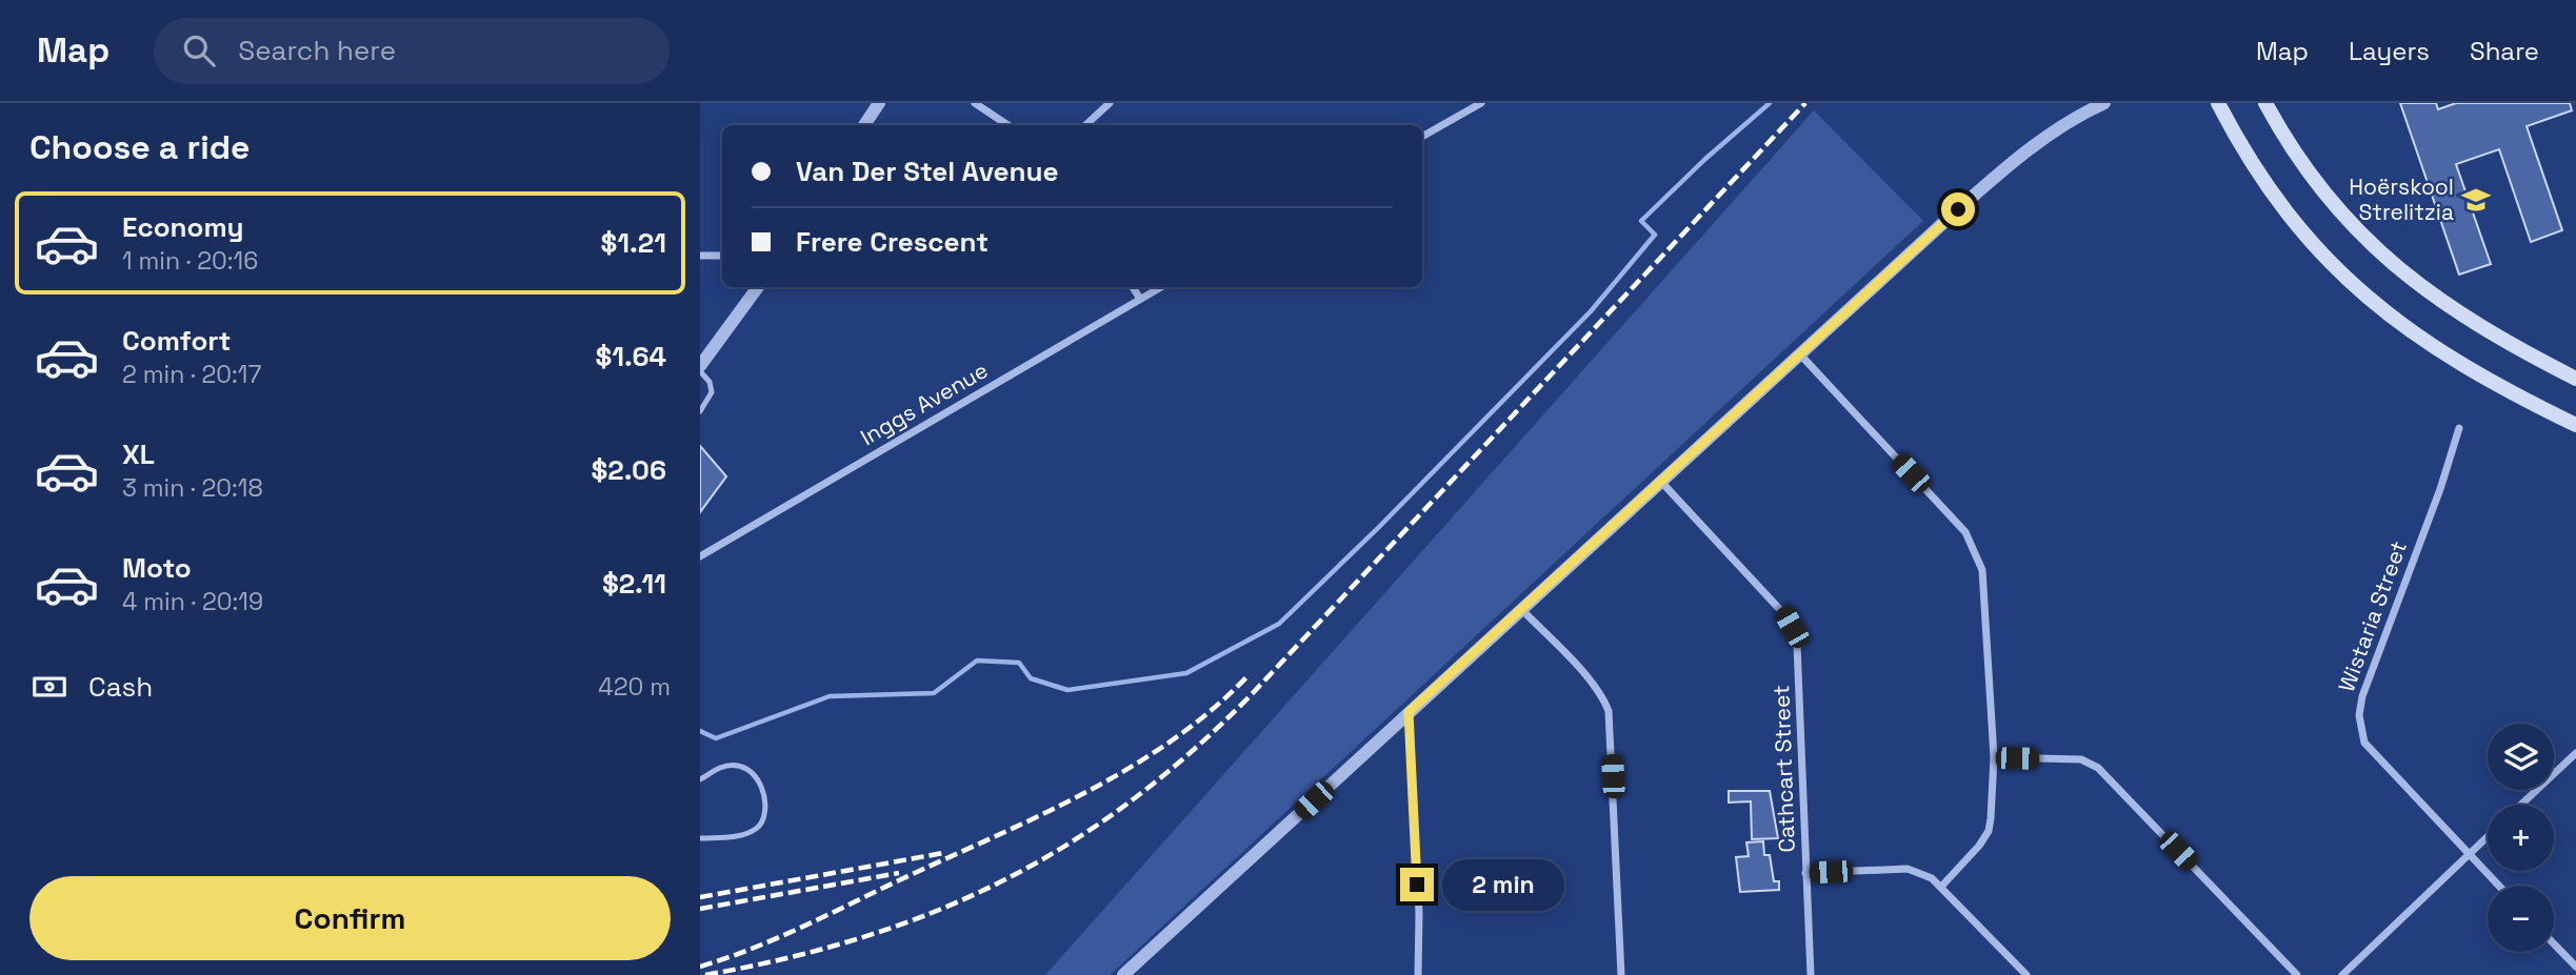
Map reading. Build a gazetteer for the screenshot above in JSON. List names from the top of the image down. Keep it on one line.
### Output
{"streets":{"street":["Inggs Avenue","Wistaria Street","Cathcart Street"]},"places":{"school or university":["Hoërskool Strelitzia"]},"page":{"header":"Map","search":"Search here","nav":["Map","Layers","Share"],"heading":"Choose a ride","banner":["Van Der Stel Avenue","Frere Crescent"],"list":[{"name":"Economy","note":"1 min · 20:16","value":"$1.21"},{"name":"Comfort","note":"2 min · 20:17","value":"$1.64"},{"name":"XL","note":"3 min · 20:18","value":"$2.06"},{"name":"Moto","note":"4 min · 20:19","value":"$2.11"}],"pay":["Cash","420 m"],"map_buttons":["+","−"],"bubble":"2 min","buttons":"Confirm"}}
